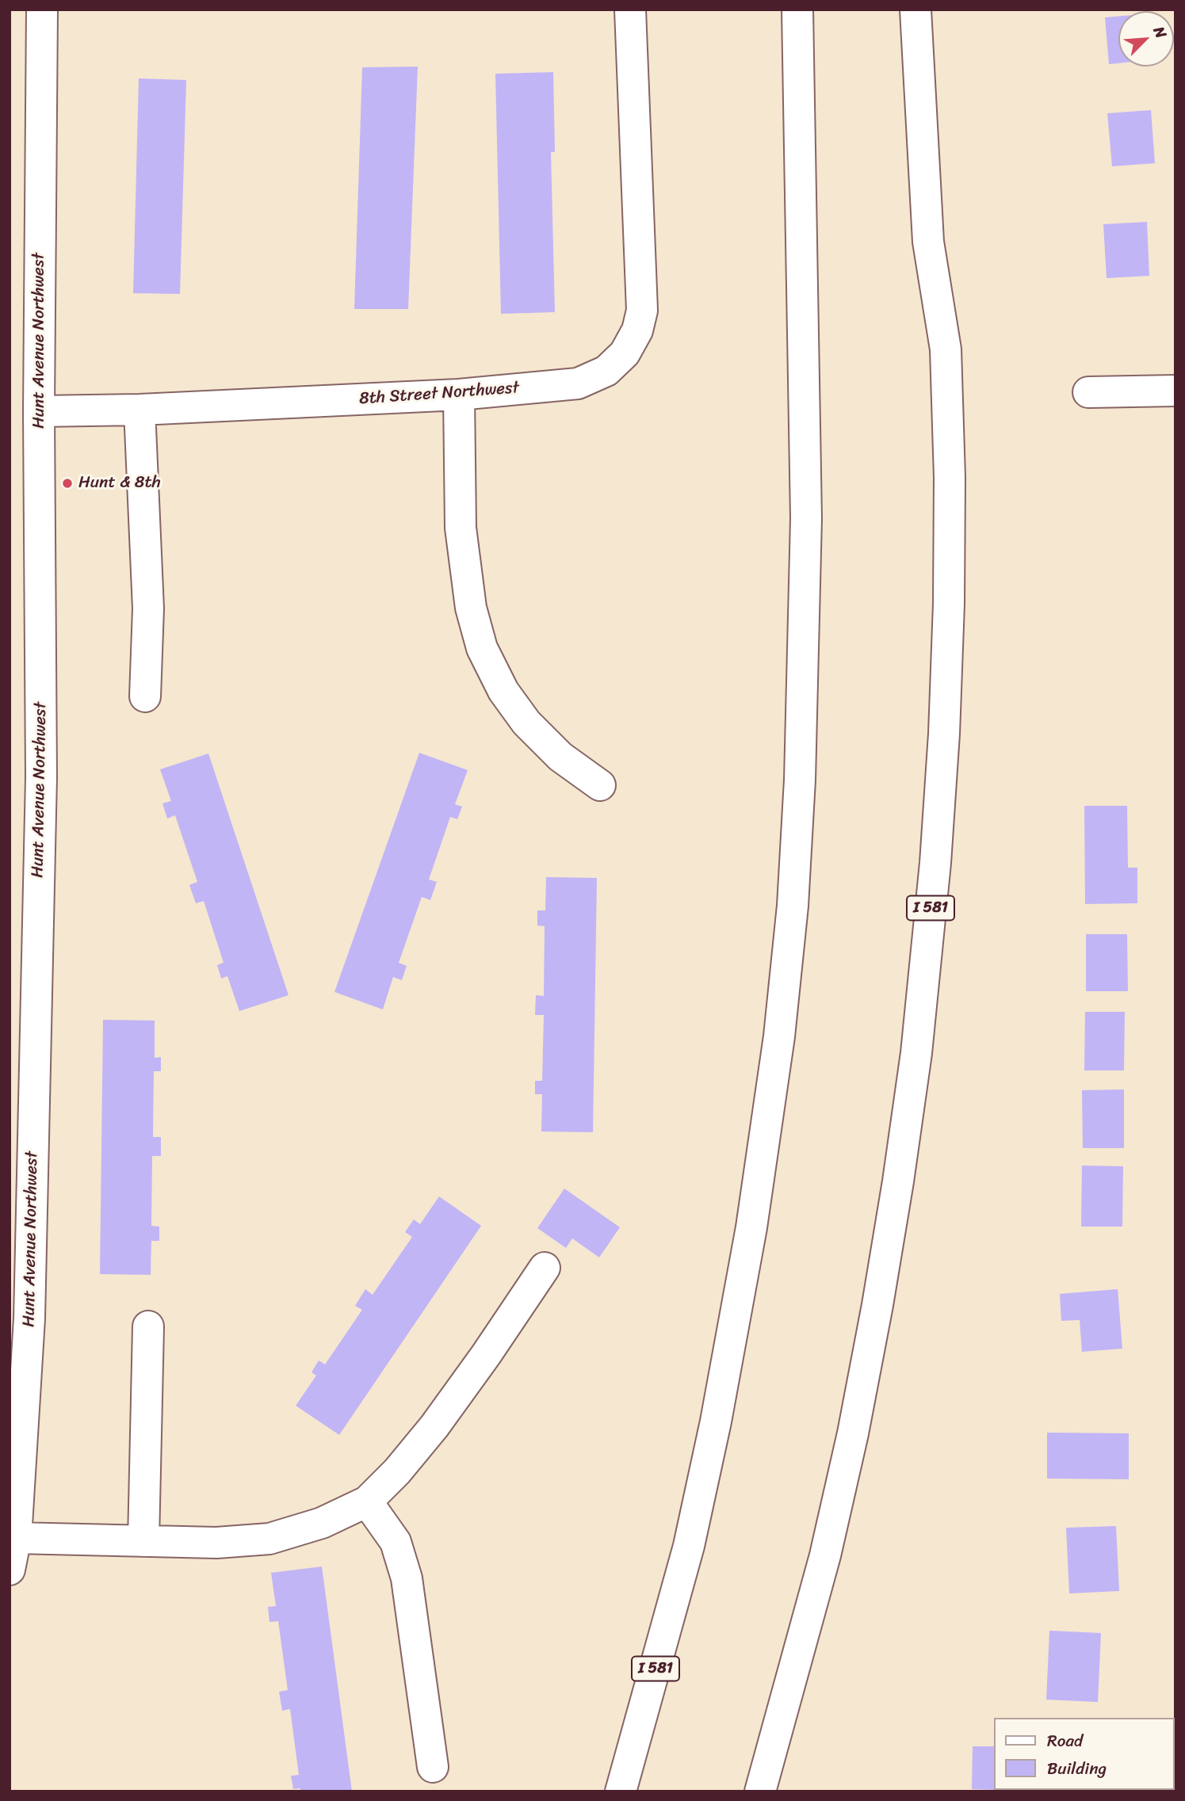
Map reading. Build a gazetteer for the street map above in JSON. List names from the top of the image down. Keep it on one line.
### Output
{"streets":{"main road":["Hunt Avenue Northwest","8th Street Northwest","I 581"]},"crossings":[["Hunt Avenue Northwest","8th Street Northwest"]],"places":["Hunt & 8th"],"legend":["Road","Building"],"north":"top right"}
